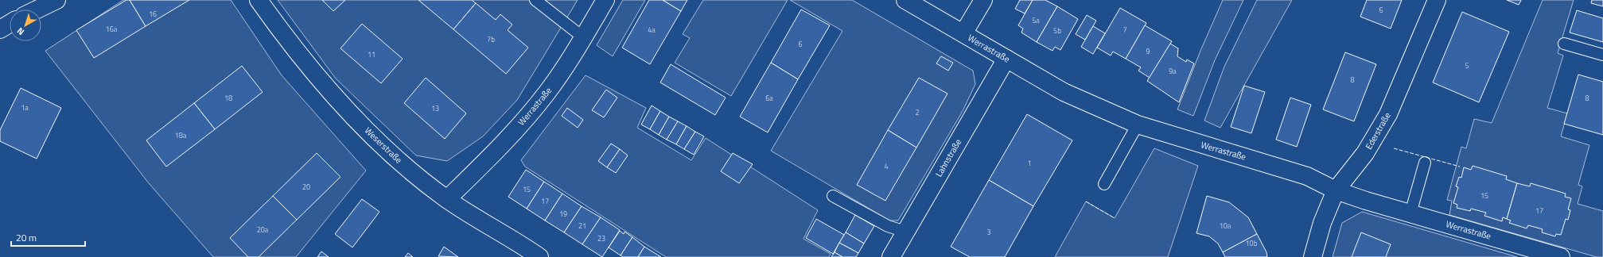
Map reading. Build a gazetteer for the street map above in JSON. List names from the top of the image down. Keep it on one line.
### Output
{"streets":{"street":["Werrastraße","Ederstraße","Weserstraße","Lahnstraße"]},"crossings":[["Werrastraße","Ederstraße"],["Werrastraße","Weserstraße"],["Werrastraße","Lahnstraße"]],"house_numbers":["6","16","5a","16a","4a","7","5b","7b","6","9","11","5","9a","8","18","6a","8","1a","13","2","18a","1","4","20","15","15","17","17","19","21","10a","20a","3","23","10b"],"scale_bar":"20 m","north":"bottom left"}
